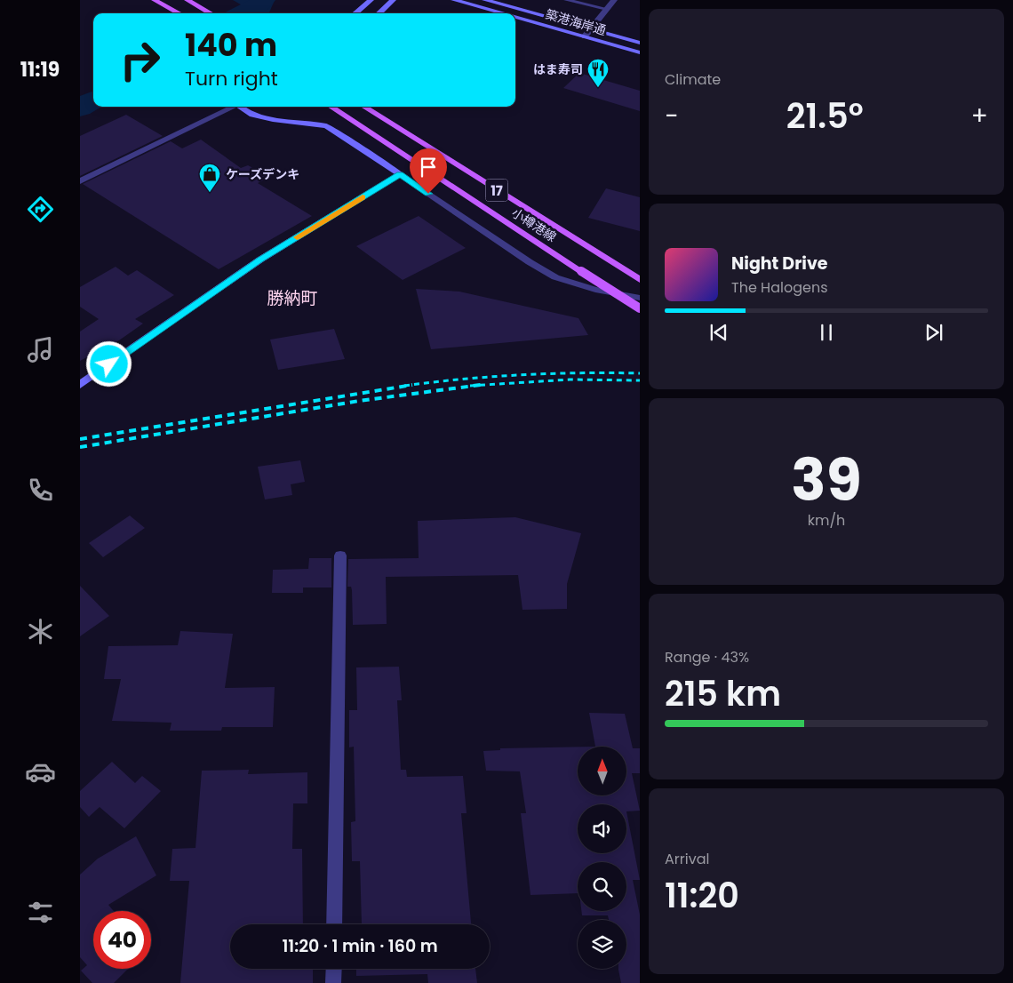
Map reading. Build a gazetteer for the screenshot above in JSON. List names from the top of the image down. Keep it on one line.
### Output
{"streets":{"main road":["17","小樽港線"],"street":["築港海岸通"]},"districts":["勝納町"],"places":{"restaurant":["はま寿司"],"shop":["ケーズデンキ"]},"north":"top","page":{"tabs":"11:19","tile":["Climate",["39","km/h"],["Range · 43%","215 km"],["Arrival","11:20"]],"turn":["140 m","Turn right"],"heat":["−","21.5°","+"],"song":["Night Drive","The Halogens"],"limit":"40","trip":"11:20 · 1 min · 160 m"}}
